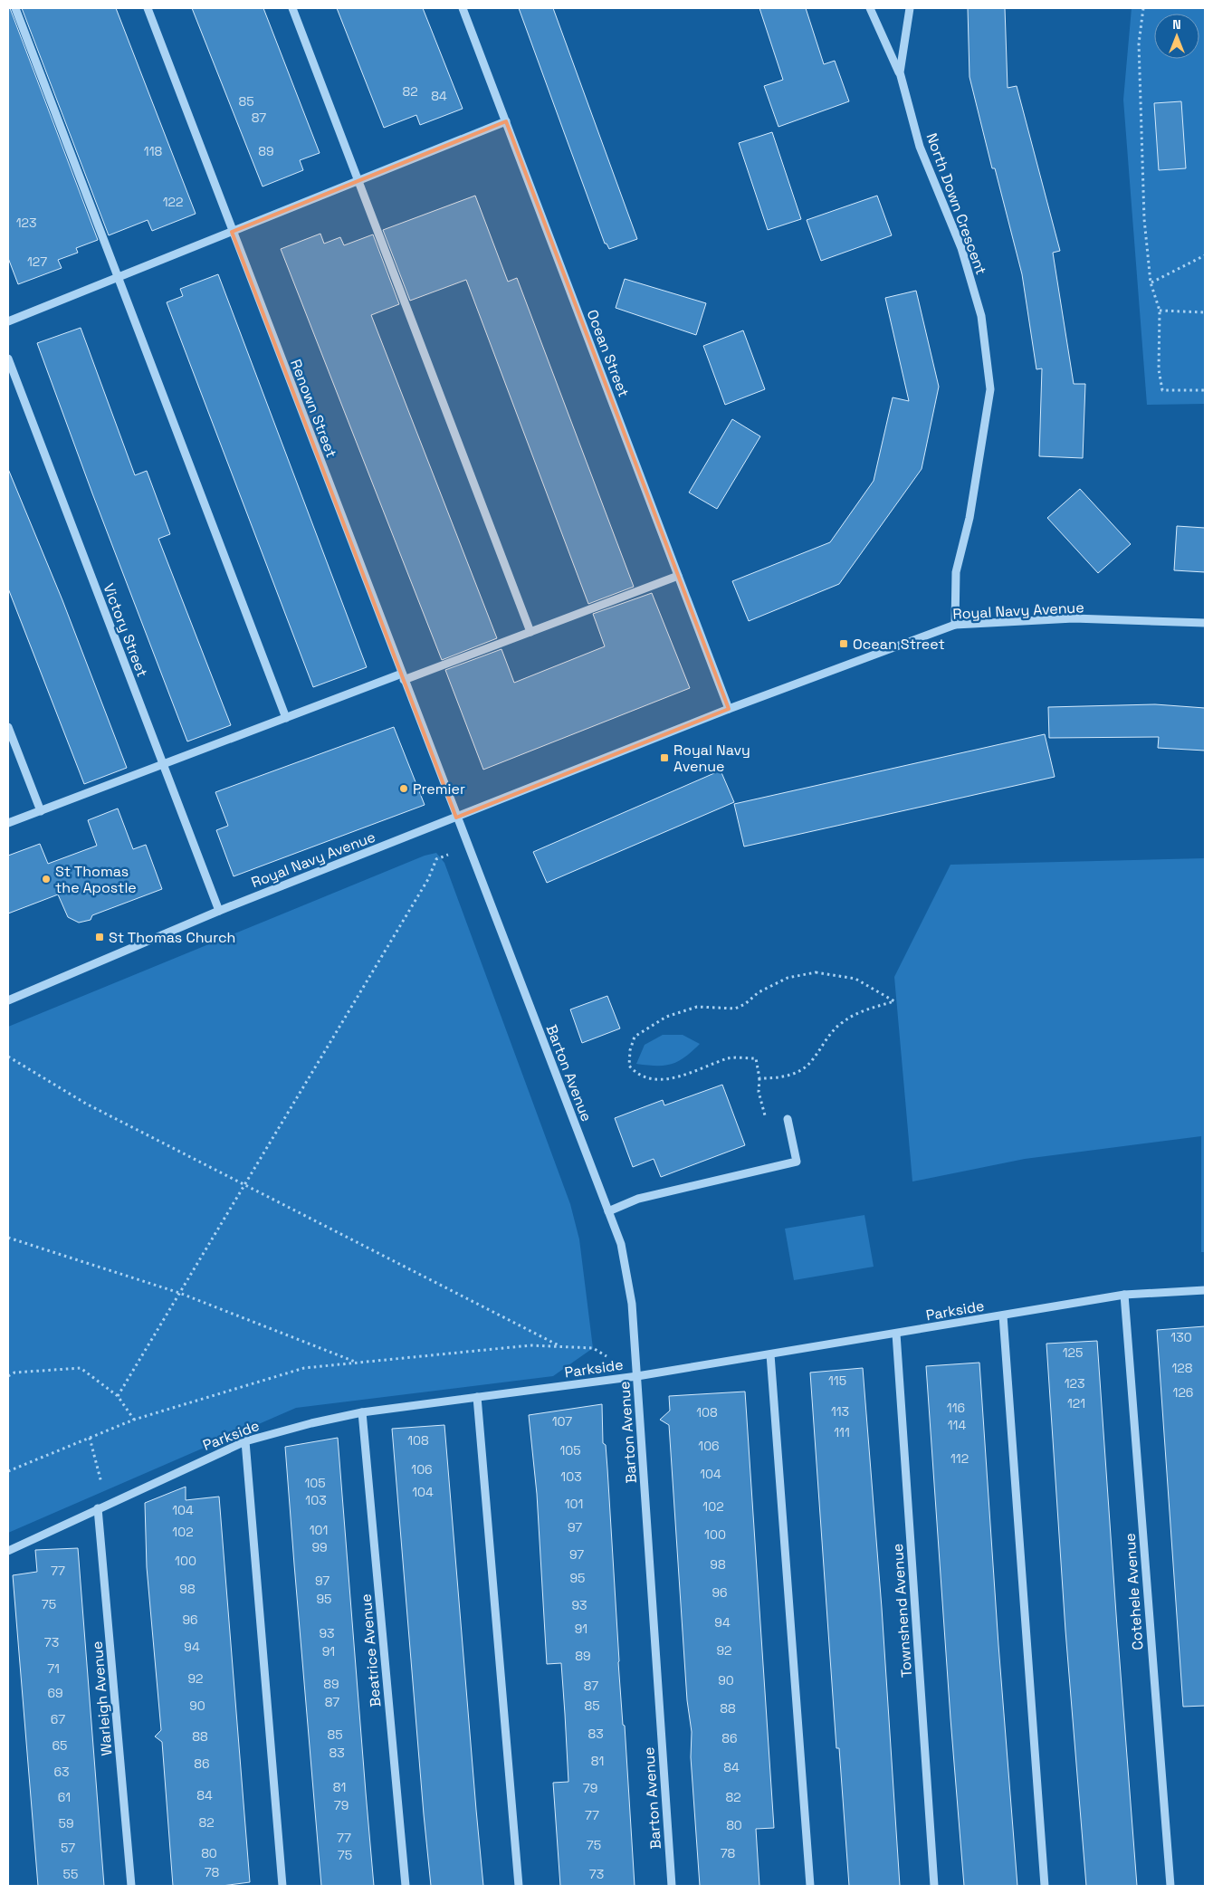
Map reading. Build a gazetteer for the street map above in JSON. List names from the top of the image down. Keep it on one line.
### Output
{"streets":{"street":["North Down Crescent","Ocean Street","Renown Street","Royal Navy Avenue","Victory Street","Barton Avenue","Parkside","Cotehele Avenue","Townshend Avenue","Beatrice Avenue","Warleigh Avenue"]},"crossings":[["North Down Crescent","Royal Navy Avenue"],["Ocean Street","Royal Navy Avenue"],["Renown Street","Royal Navy Avenue"],["Renown Street","Barton Avenue"],["Royal Navy Avenue","Victory Street"],["Royal Navy Avenue","Barton Avenue"],["Barton Avenue","Parkside"],["Parkside","Cotehele Avenue"],["Parkside","Townshend Avenue"],["Parkside","Beatrice Avenue"],["Parkside","Warleigh Avenue"]],"places":{"transit":["Ocean Street","Royal Navy Avenue","St Thomas Church"],"other":["Premier","St Thomas the Apostle"]},"house_numbers":["82","84","85","87","118","89","122","123","127","130","125","128","115","123","126","121","116","113","108","107","114","111","108","106","105","112","106","104","103","105","104","103","101","102","104","97","101","102","100","99","97","100","98","77","95","97","98","96","95","75","93","96","94","91","93","73","94","92","91","89","71","92","90","89","87","69","87","90","85","88","67","83","85","88","86","65","83","81","86","84","63","81","79","84","61","82","79","77","82","59","80","77","75","57","80","78","75","78","55","73"],"north":"top"}
